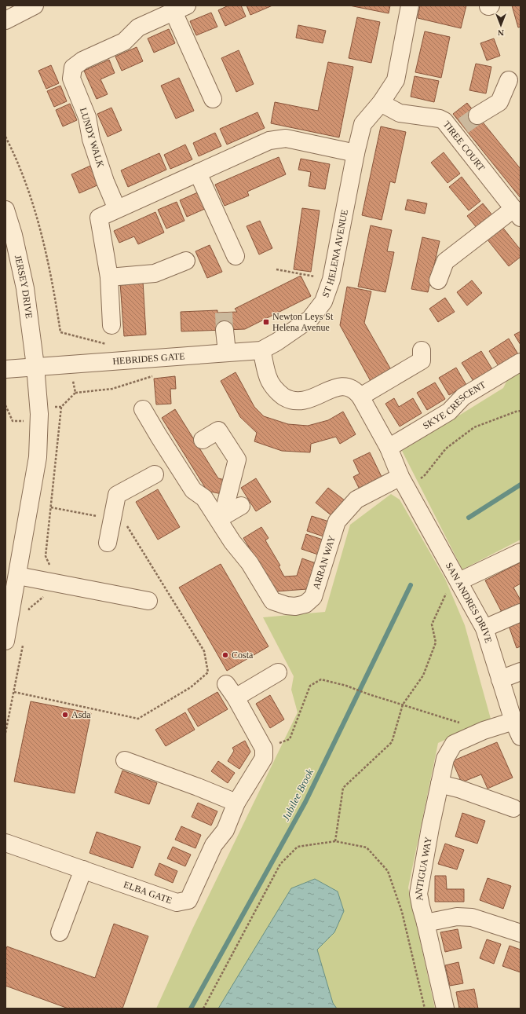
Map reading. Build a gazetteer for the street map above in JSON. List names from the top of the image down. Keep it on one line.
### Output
{"streets":{"street":["LUNDY WALK","TIREE COURT","ST HELENA AVENUE","JERSEY DRIVE","HEBRIDES GATE","SKYE CRESCENT","ARRAN WAY","SAN ANDRES DRIVE","ANTIGUA WAY","ELBA GATE"]},"crossings":[["TIREE COURT","ST HELENA AVENUE"],["ST HELENA AVENUE","HEBRIDES GATE"],["JERSEY DRIVE","HEBRIDES GATE"],["ARRAN WAY","SAN ANDRES DRIVE"],["SAN ANDRES DRIVE","ANTIGUA WAY"]],"water":["Jubilee Brook"],"places":{"transit":["Newton Leys St Helena Avenue"],"other":["Costa","Asda"]},"north":"bottom"}
